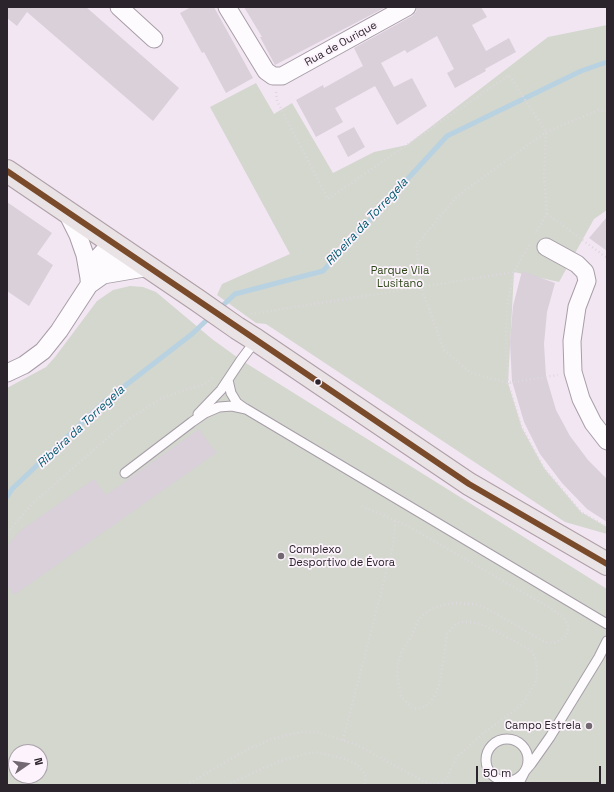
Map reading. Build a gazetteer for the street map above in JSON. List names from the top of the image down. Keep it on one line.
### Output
{"streets":{"street":["Rua de Ourique"]},"water":["Ribeira da Torregela"],"parks":["Parque Vila Lusitano"],"places":["Complexo Desportivo de Évora","Campo Estrela"],"scale_bar":"50 m","north":"right"}
